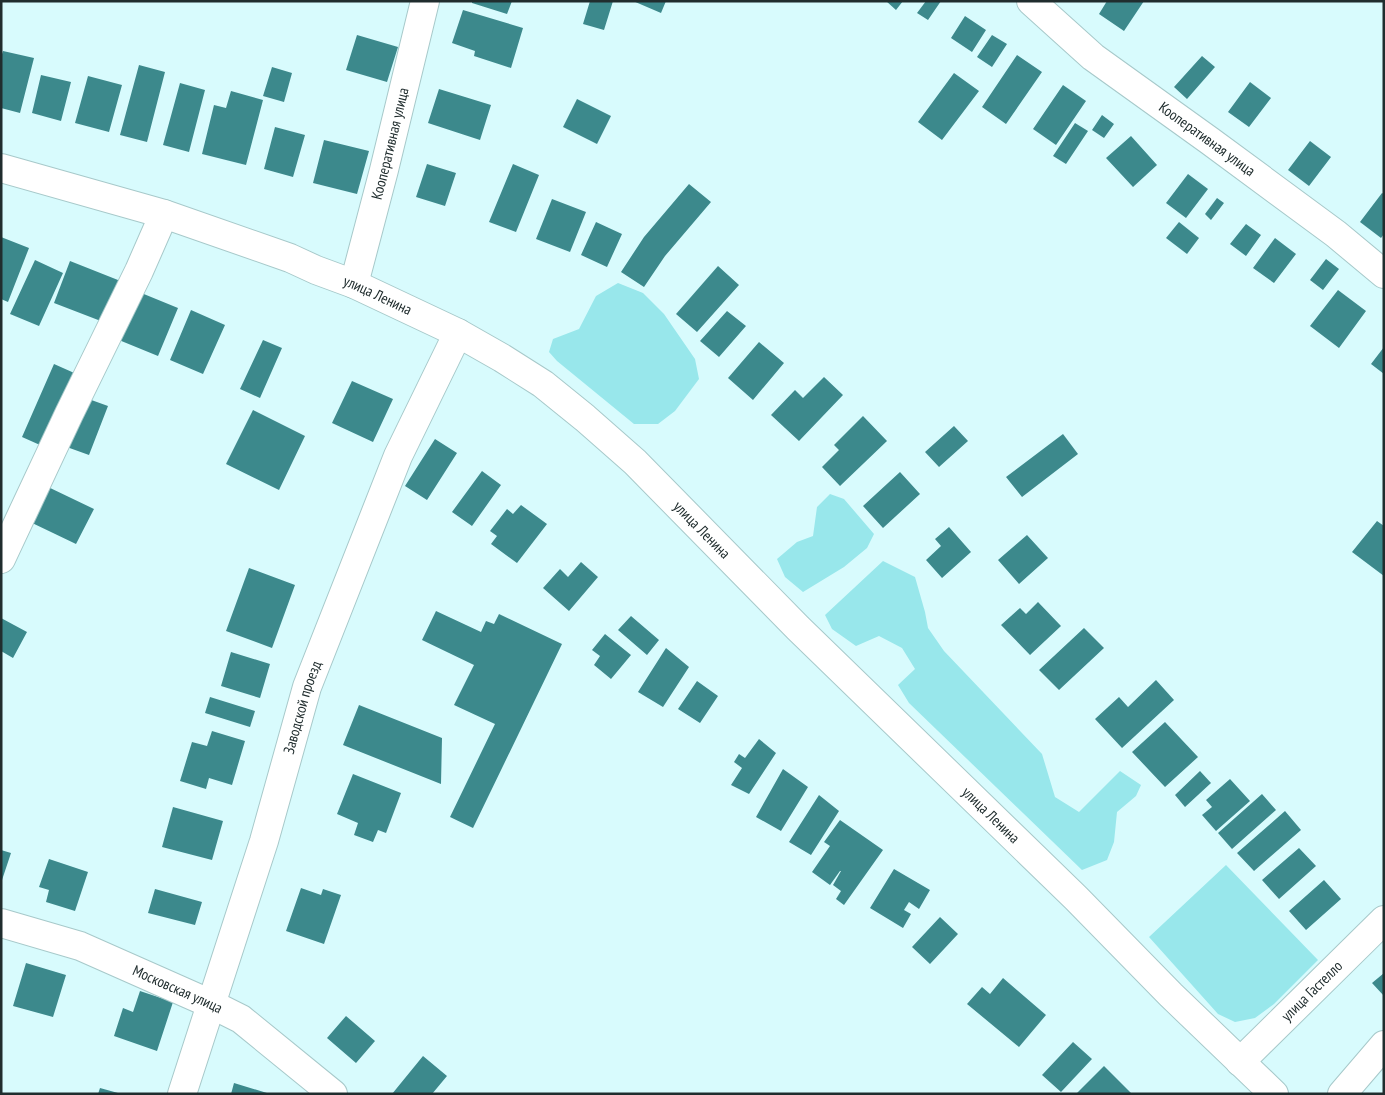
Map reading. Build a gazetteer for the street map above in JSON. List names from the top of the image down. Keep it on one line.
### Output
{"streets":{"street":["Кооперативная улица","улица Ленина","Заводской проезд","Московская улица","улица Гастелло"]},"crossings":[["Кооперативная улица","улица Ленина"],["улица Ленина","Заводской проезд"],["улица Ленина","улица Гастелло"],["Заводской проезд","Московская улица"]]}
